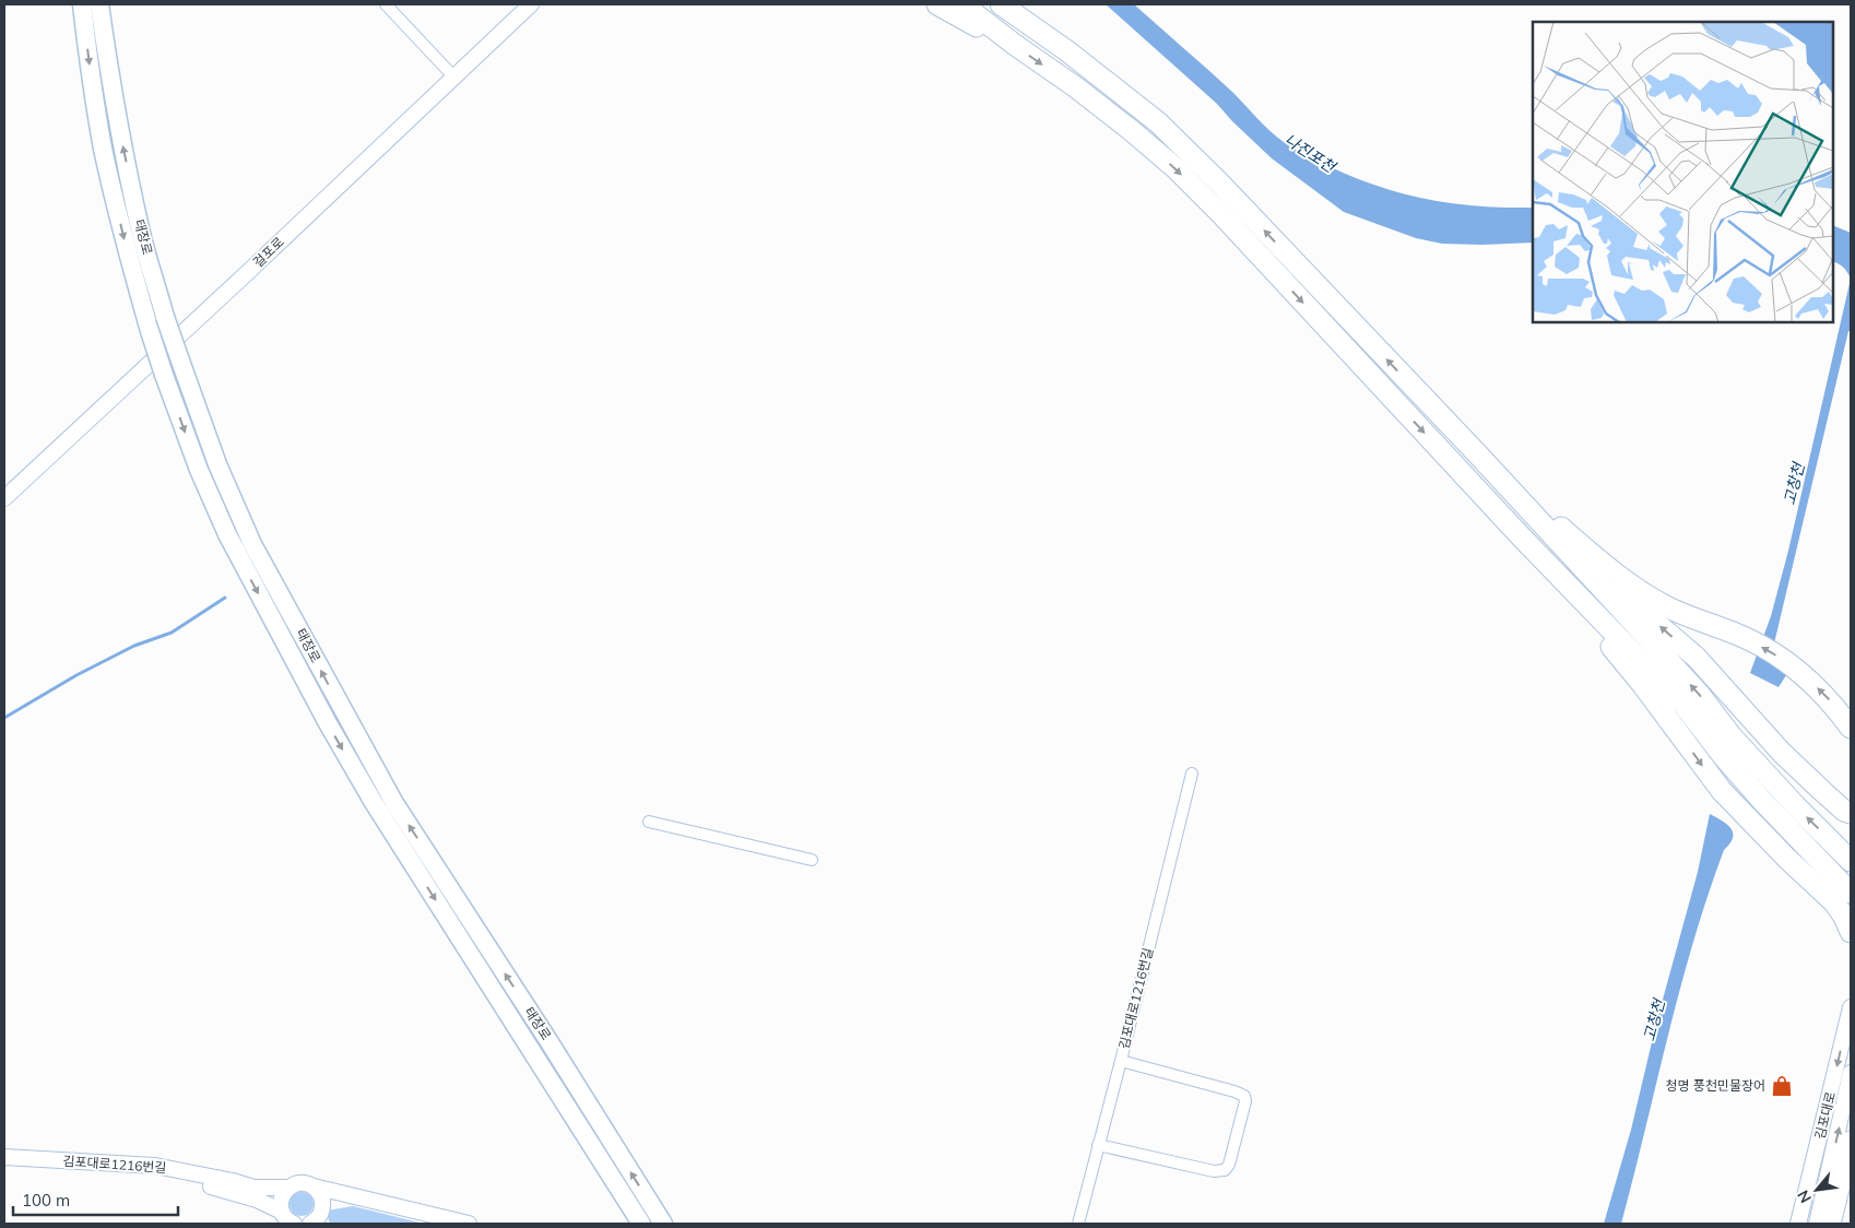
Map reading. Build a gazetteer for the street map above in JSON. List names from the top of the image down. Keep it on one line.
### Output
{"streets":{"main road":["태장로"],"street":["걸포로","김포대로1216번길","김포대로"]},"water":["나진포천","고창천"],"places":{"shop":["청명 풍천민물장어"]},"scale_bar":"100 m","north":"bottom left"}
